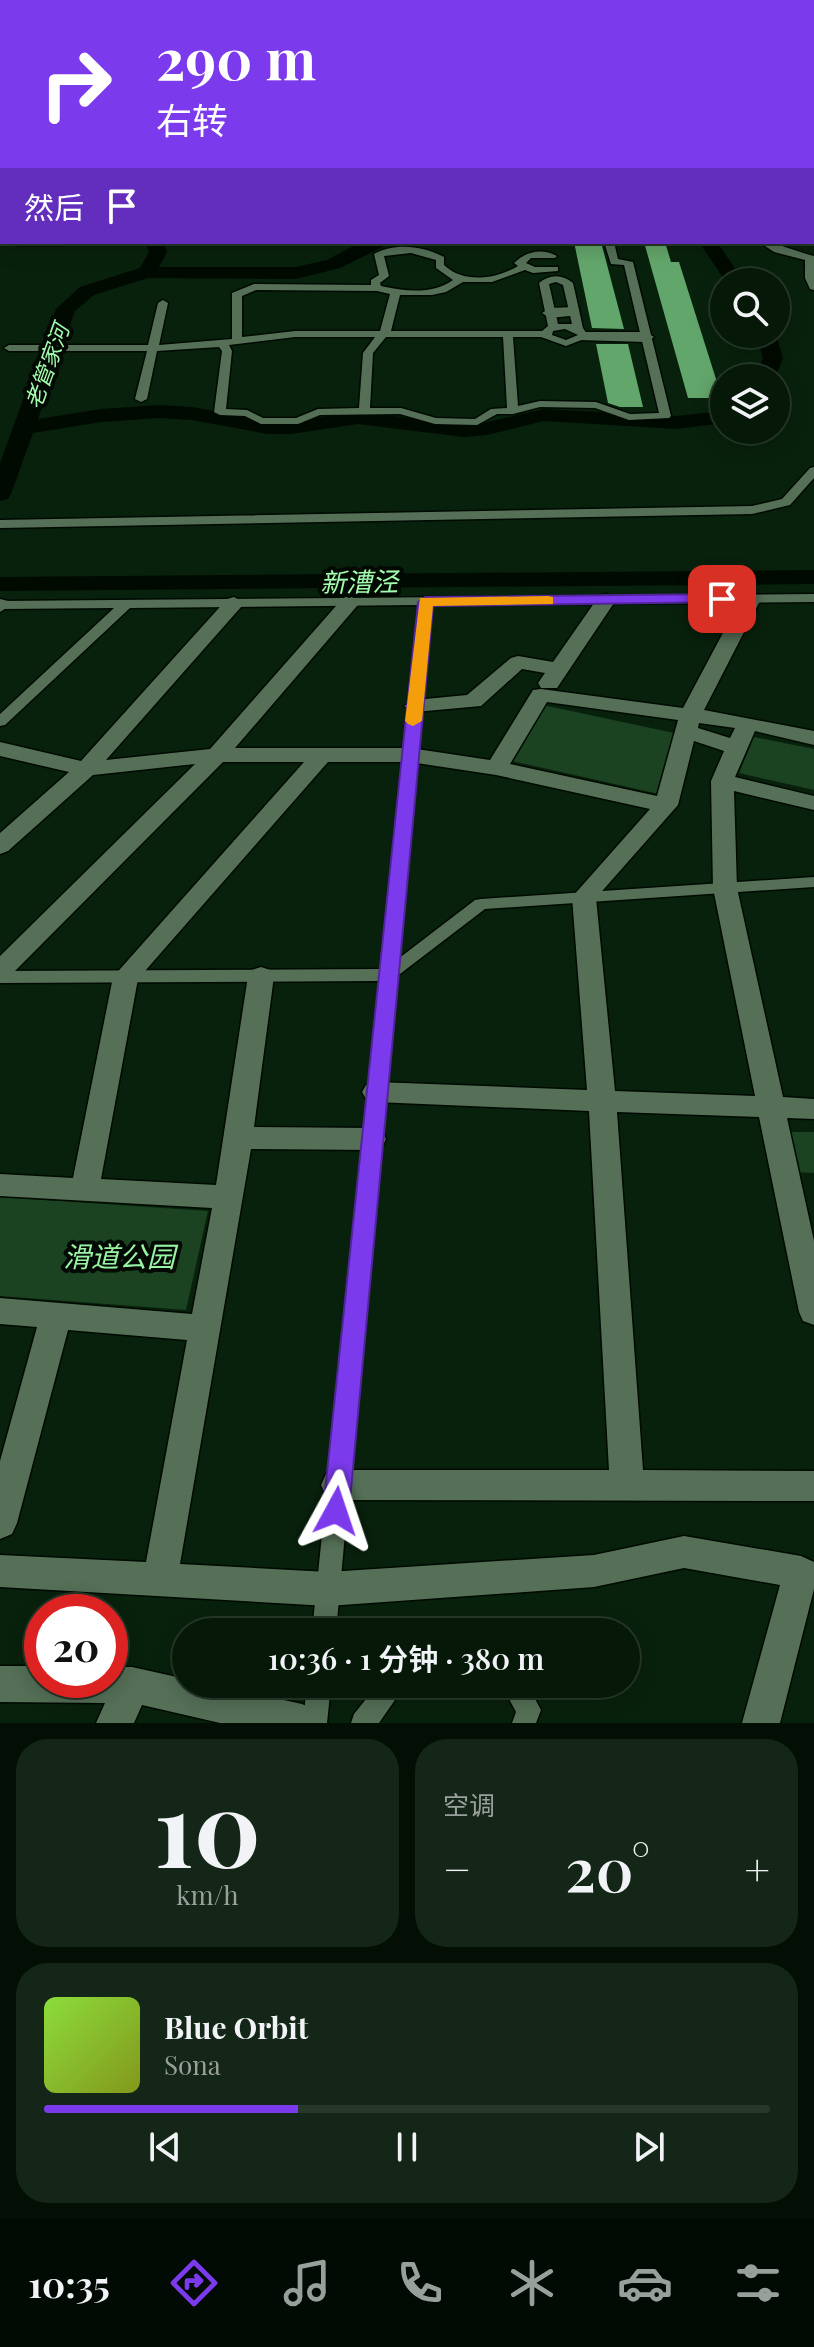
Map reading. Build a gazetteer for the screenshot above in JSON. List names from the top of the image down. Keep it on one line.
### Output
{"water":["老管家河","新漕泾"],"parks":["滑道公园"],"page":{"turn":["290 m","右转"],"then":"然后","limit":"20","trip":"10:36 · 1 分钟 · 380 m","tile":[["10","km/h"],"空调"],"heat":["−","20°","+"],"song":["Blue Orbit","Sona"],"tabs":"10:35"}}
